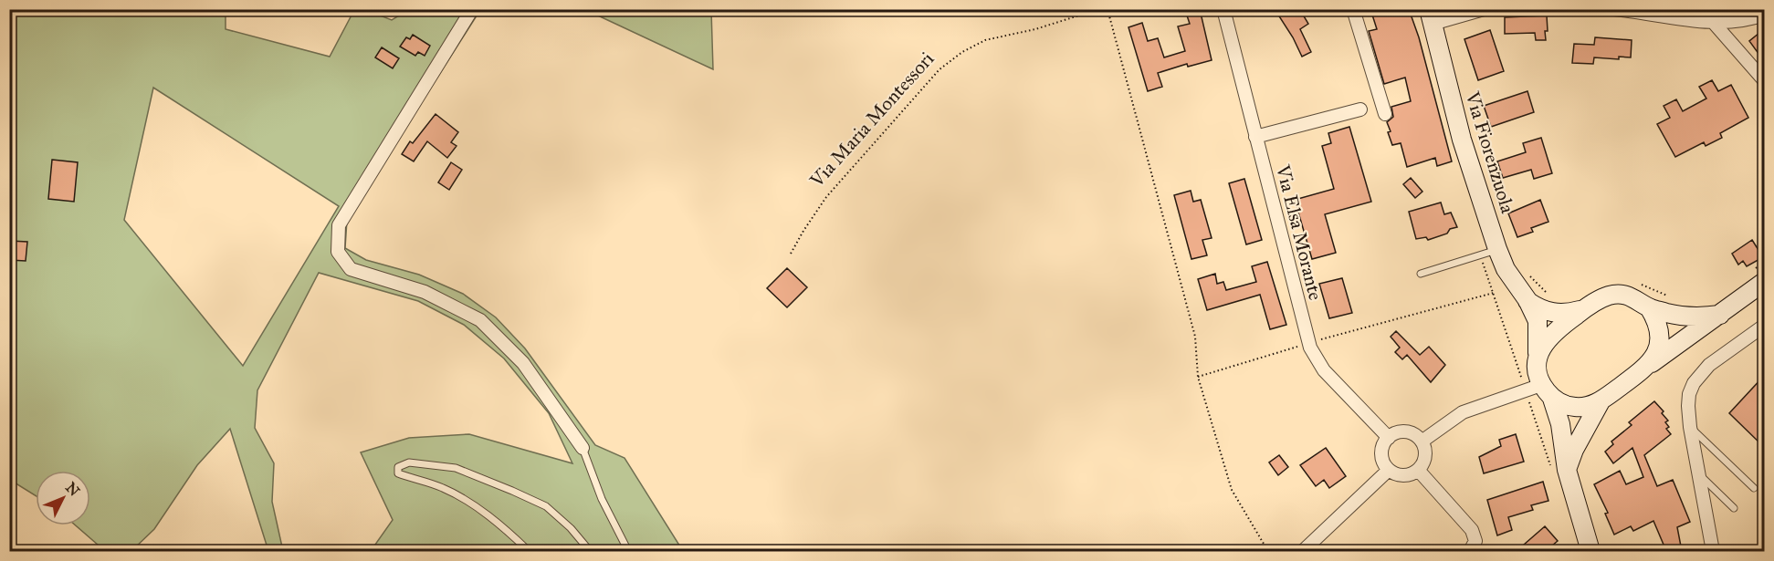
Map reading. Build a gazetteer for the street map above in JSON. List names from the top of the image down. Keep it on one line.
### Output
{"streets":{"main road":["Via Fiorenzuola"],"street":["Via Elsa Morante"],"path":["Via Maria Montessori"]},"north":"top right"}
